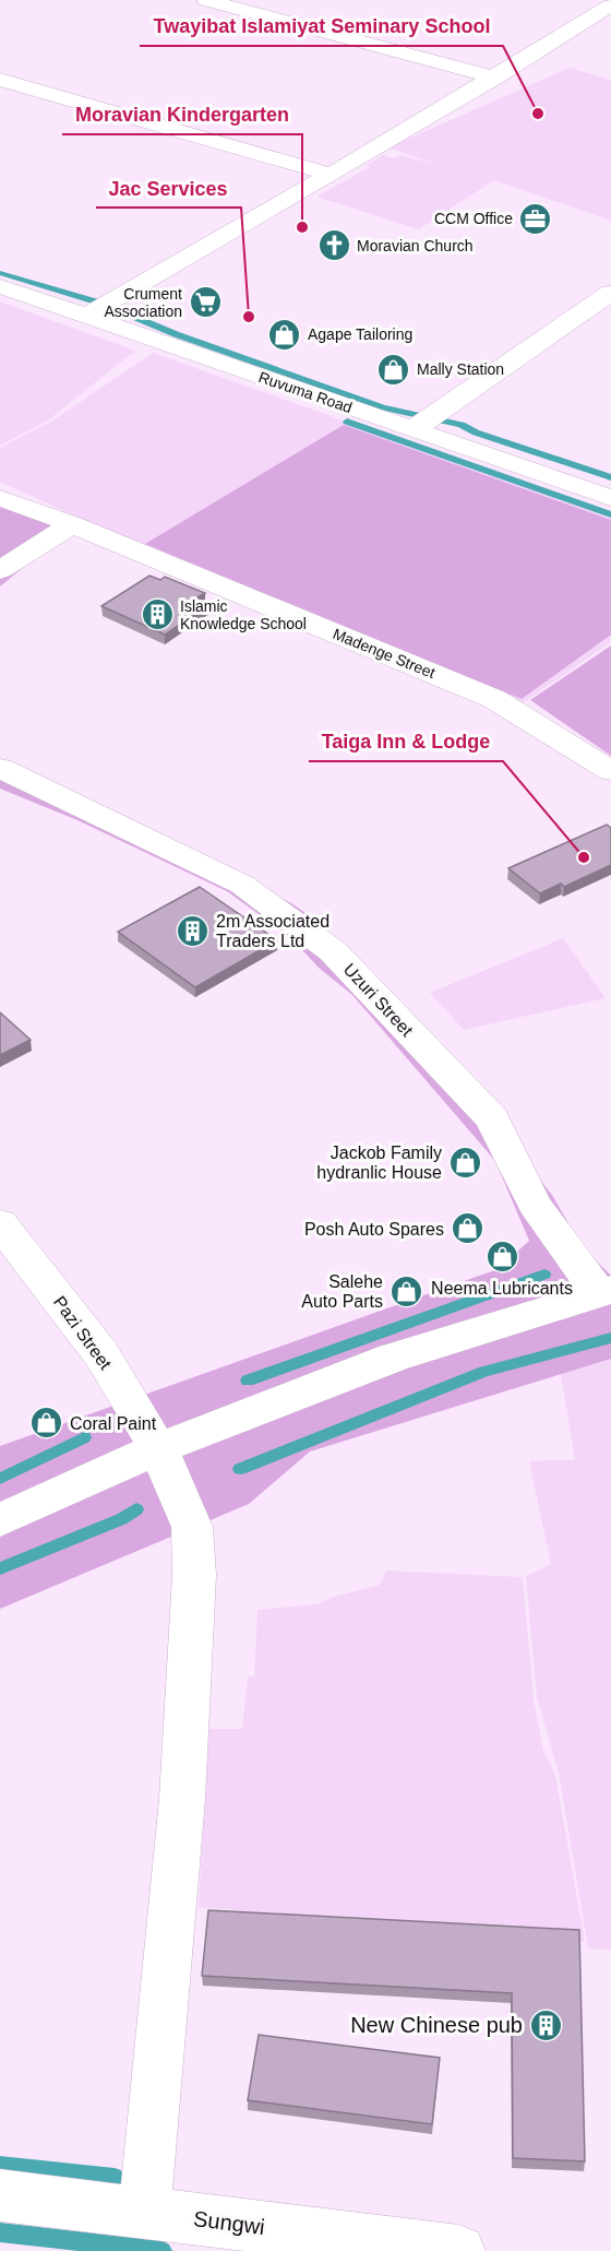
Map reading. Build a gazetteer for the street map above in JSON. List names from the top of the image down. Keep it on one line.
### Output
{"streets":{"street":["Ruvuma Road","Madenge Street","Uzuri Street","Pazi Street","Sungwi"]},"crossings":[["Pazi Street","Sungwi"]],"places":{"other":["Twayibat Islamiyat Seminary School","Moravian Kindergarten","Jac Services","Taiga Inn & Lodge"],"office":["CCM Office"],"church":["Moravian Church"],"supermarket":["Crument Association"],"shop":["Agape Tailoring","Mally Station","Jackob Family hydranlic House","Posh Auto Spares","Neema Lubricants","Salehe Auto Parts","Coral Paint"],"building":["Islamic Knowledge School","2m Associated Traders Ltd","New Chinese pub"]}}
